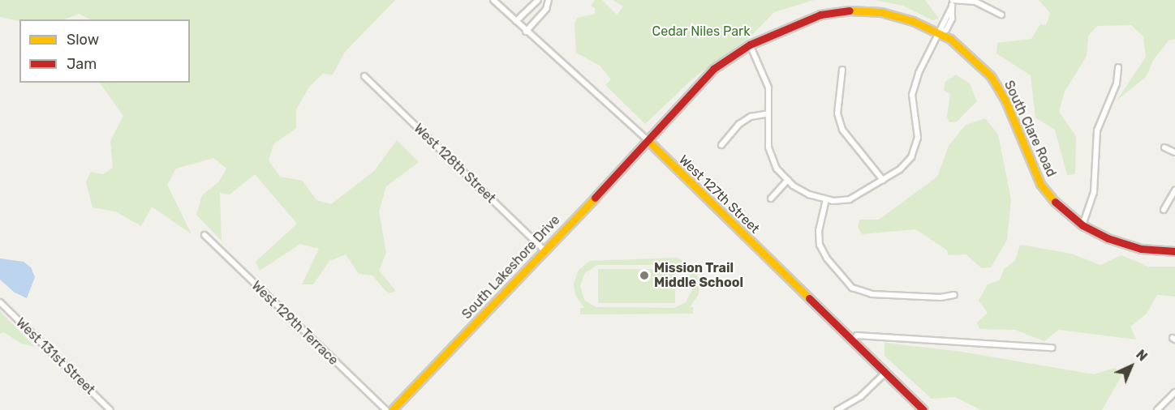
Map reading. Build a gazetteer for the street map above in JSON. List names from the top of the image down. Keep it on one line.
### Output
{"streets":{"street":["South Clare Road","West 128th Street","West 127th Street","South Lakeshore Drive","West 129th Terrace","West 131st Street"]},"crossings":[["South Clare Road","West 127th Street"],["South Clare Road","South Lakeshore Drive"],["West 128th Street","South Lakeshore Drive"],["West 127th Street","South Lakeshore Drive"]],"parks":["Cedar Niles Park"],"places":["Mission Trail Middle School"],"legend":["Slow","Jam"],"north":"top right"}
